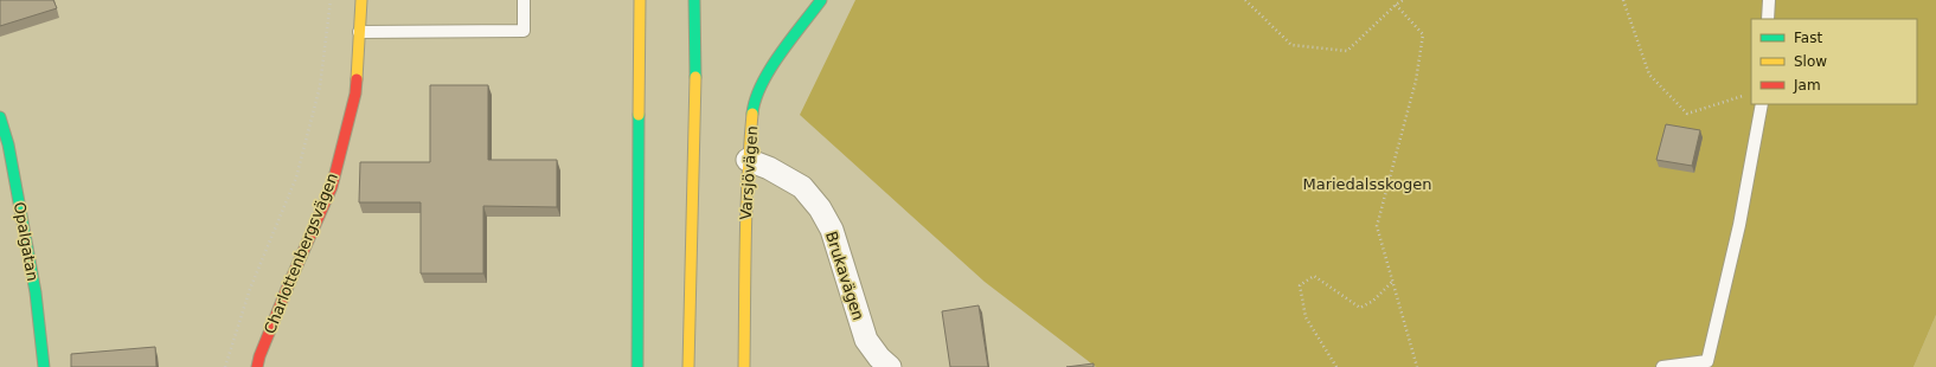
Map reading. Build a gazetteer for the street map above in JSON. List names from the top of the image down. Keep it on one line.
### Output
{"streets":{"main road":["Varsjövägen","Opalgatan","Charlottenbergsvägen"],"street":["Brukavägen"]},"crossings":[["Varsjövägen","Brukavägen"]],"parks":["Mariedalsskogen"],"legend":["Fast","Slow","Jam"]}
